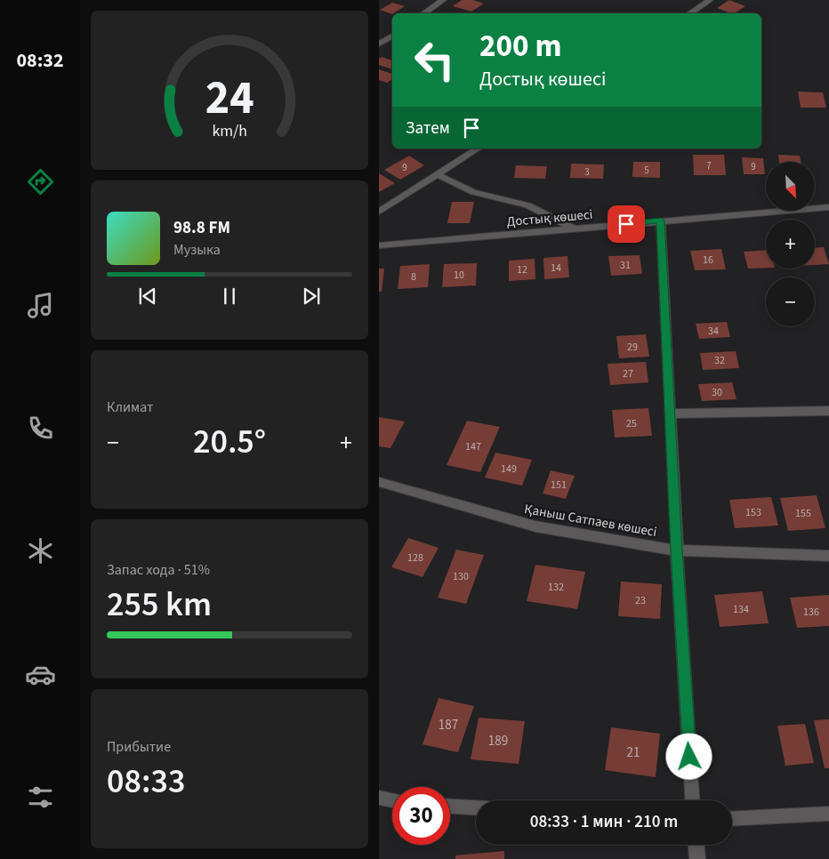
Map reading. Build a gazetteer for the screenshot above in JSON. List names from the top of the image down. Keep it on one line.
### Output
{"streets":{"street":["Достық көшесі","Қаныш Сатпаев көшесі"]},"house_numbers":["7","9","9","5","3","16","31","14","12","10","8","34","29","32","27","30","25","147","149","151","153","155","128","130","132","23","134","136","187","189","21"],"north":"bottom right","page":{"tabs":"08:32","turn":["200 m","Достық көшесі"],"then":"Затем","map_buttons":["+","−"],"song":["98.8 FM","Музыка"],"tile":["Климат",["Запас хода · 51%","255 km"],["Прибытие","08:33"]],"heat":["−","20.5°","+"],"limit":"30","trip":"08:33 · 1 мин · 210 m","gauge":["24","km/h"]}}
